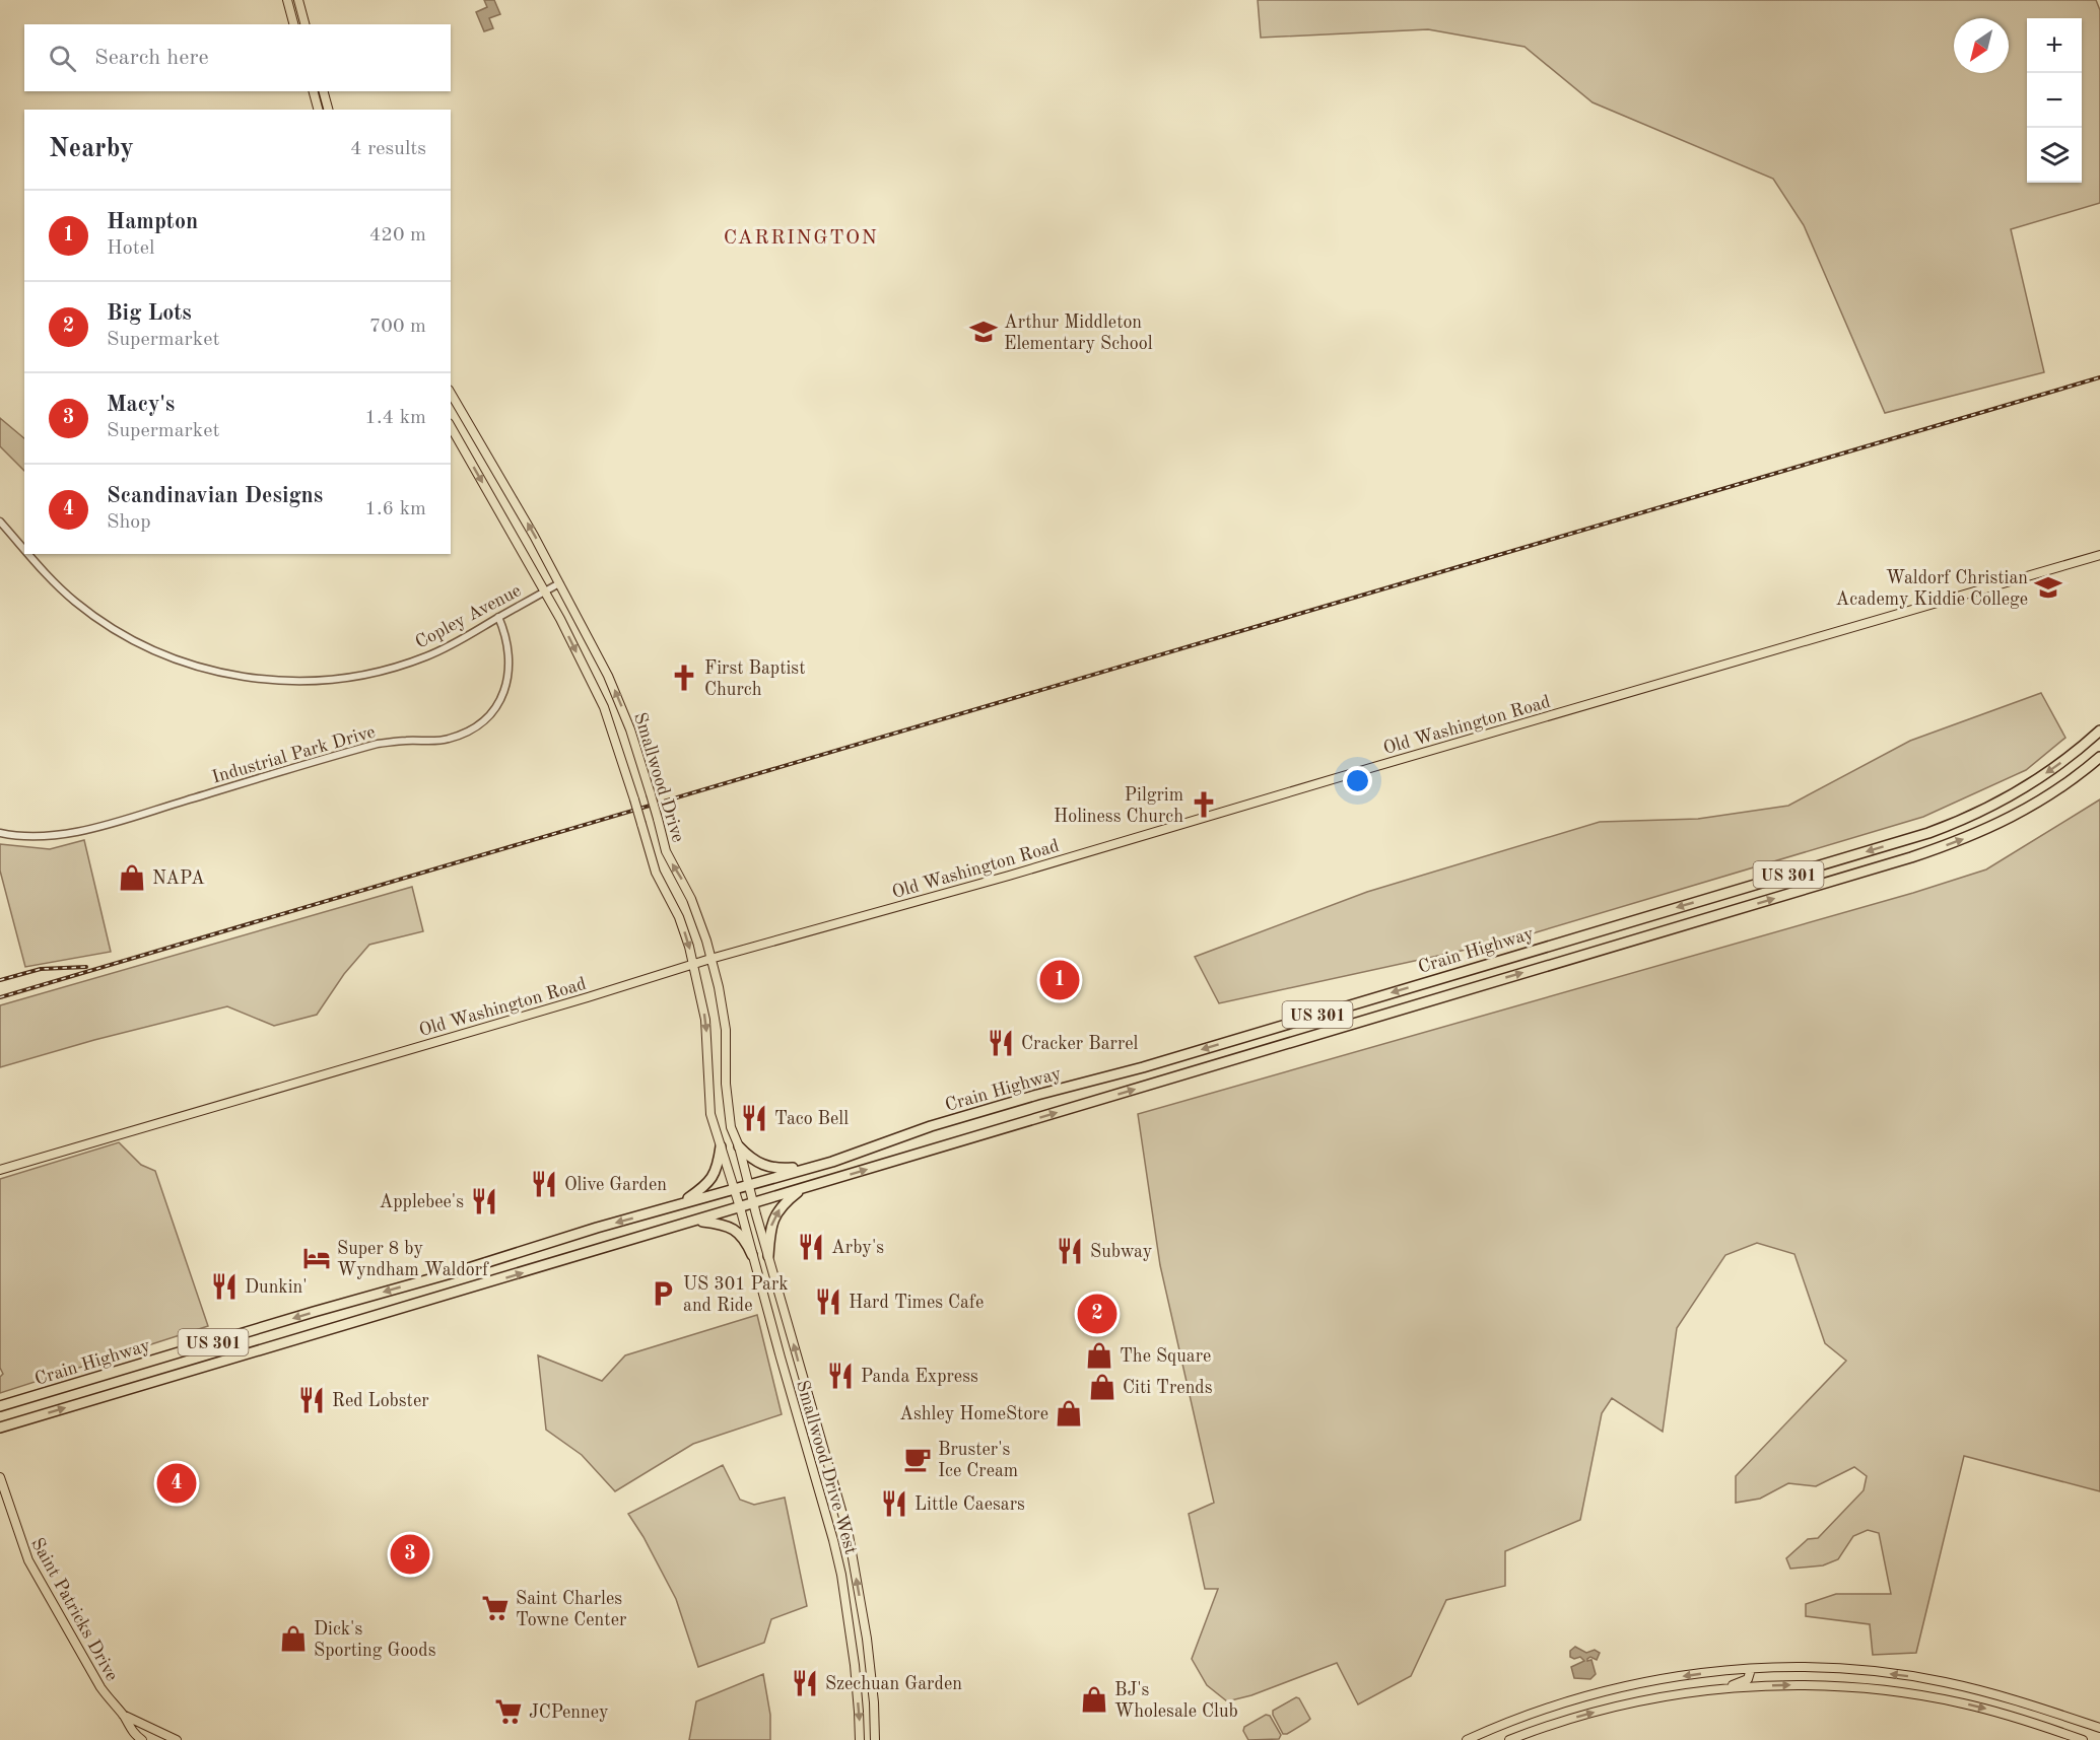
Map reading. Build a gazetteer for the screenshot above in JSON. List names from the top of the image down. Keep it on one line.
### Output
{"streets":{"highway":["US 301","Crain Highway"],"main road":["Old Washington Road","Smallwood Drive","Smallwood Drive West","Saint Patricks Drive"],"street":["Copley Avenue","Industrial Park Drive"]},"crossings":[["Copley Avenue","Industrial Park Drive"],["Copley Avenue","Smallwood Drive"],["Old Washington Road","Smallwood Drive"],["Smallwood Drive","Crain Highway"],["Smallwood Drive","Smallwood Drive West"],["Crain Highway","Smallwood Drive West"]],"districts":["CARRINGTON"],"places":{"school or university":["Arthur Middleton Elementary School","Waldorf Christian Academy Kiddie College"],"church":["First Baptist Church","Pilgrim Holiness Church"],"shop":["NAPA","The Square","Citi Trends","Ashley HomeStore","Dick's Sporting Goods","BJ's Wholesale Club"],"restaurant":["Cracker Barrel","Taco Bell","Olive Garden","Applebee's","Arby's","Subway","Dunkin'","Hard Times Cafe","Panda Express","Red Lobster","Little Caesars","Szechuan Garden"],"hotel":["Super 8 by Wyndham Waldorf"],"parking":["US 301 Park and Ride"],"cafe":["Bruster's Ice Cream"],"supermarket":["Saint Charles Towne Center","JCPenney"]},"north":"bottom left","page":{"map_buttons":["+","−"],"search":"Search here","heading":["Nearby","4 results"],"list":[{"mark":"1","name":"Hampton","note":"Hotel","value":"420 m"},{"mark":"2","name":"Big Lots","note":"Supermarket","value":"700 m"},{"mark":"3","name":"Macy's","note":"Supermarket","value":"1.4 km"},{"mark":"4","name":"Scandinavian Designs","note":"Shop","value":"1.6 km"}],"pins":["1","2","4","3"]}}
